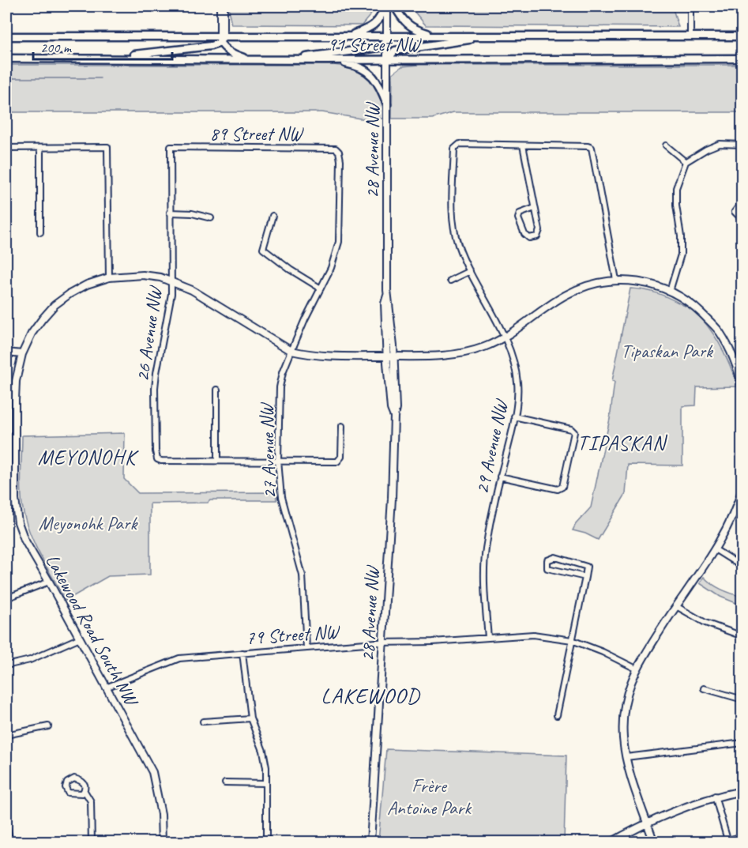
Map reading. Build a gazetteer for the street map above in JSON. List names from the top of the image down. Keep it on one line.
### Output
{"streets":{"main road":["91 Street NW"],"street":["89 Street NW","28 Avenue NW","26 Avenue NW","29 Avenue NW","27 Avenue NW","Lakewood Road South NW","79 Street NW"]},"crossings":[["91 Street NW","28 Avenue NW"],["89 Street NW","26 Avenue NW"],["89 Street NW","27 Avenue NW"],["28 Avenue NW","79 Street NW"],["26 Avenue NW","Lakewood Road South NW"],["29 Avenue NW","79 Street NW"],["27 Avenue NW","Lakewood Road South NW"],["27 Avenue NW","79 Street NW"],["Lakewood Road South NW","79 Street NW"]],"districts":["TIPASKAN","MEYONOHK","LAKEWOOD"],"parks":["Tipaskan Park","Meyonohk Park","Frère Antoine Park"],"scale_bar":"200 m"}
